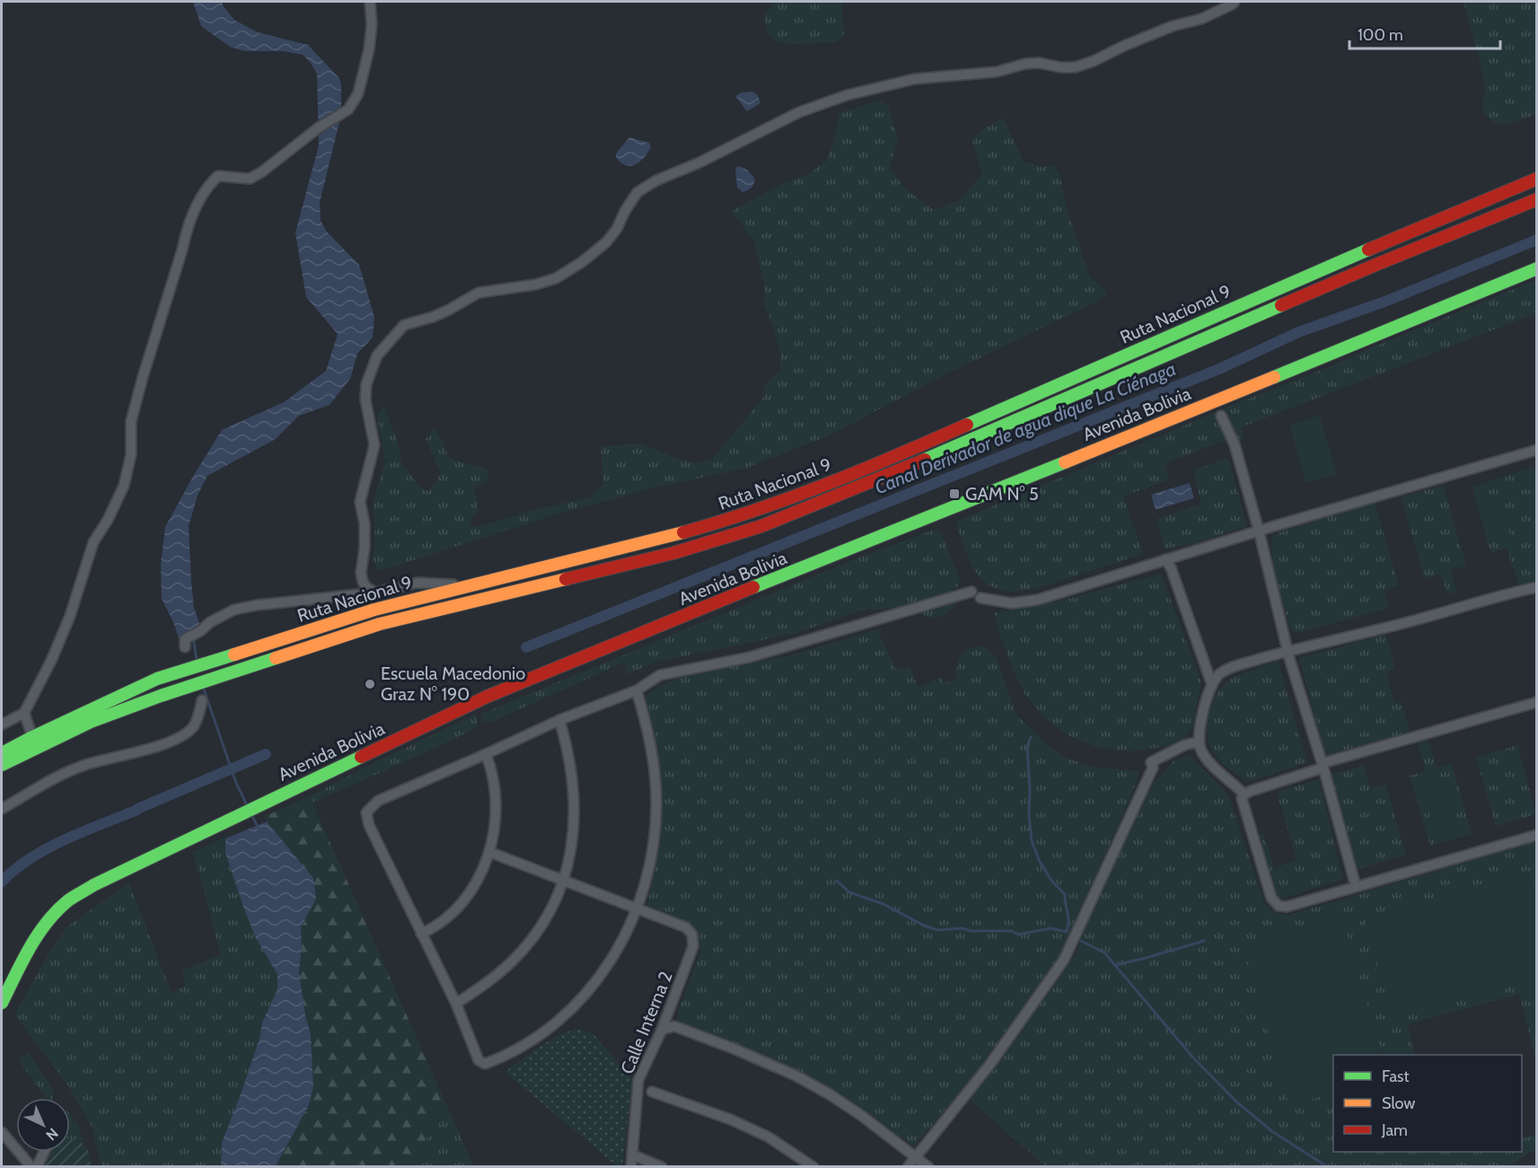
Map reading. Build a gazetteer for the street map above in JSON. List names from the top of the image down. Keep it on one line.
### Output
{"streets":{"main road":["Ruta Nacional 9","Avenida Bolivia"],"street":["Calle Interna 2"]},"water":["Canal Derivador de agua dique La Ciénaga"],"places":{"transit":["GAM N° 5"],"other":["Escuela Macedonio Graz N° 190"]},"legend":["Fast","Slow","Jam"],"scale_bar":"100 m","north":"bottom right"}
